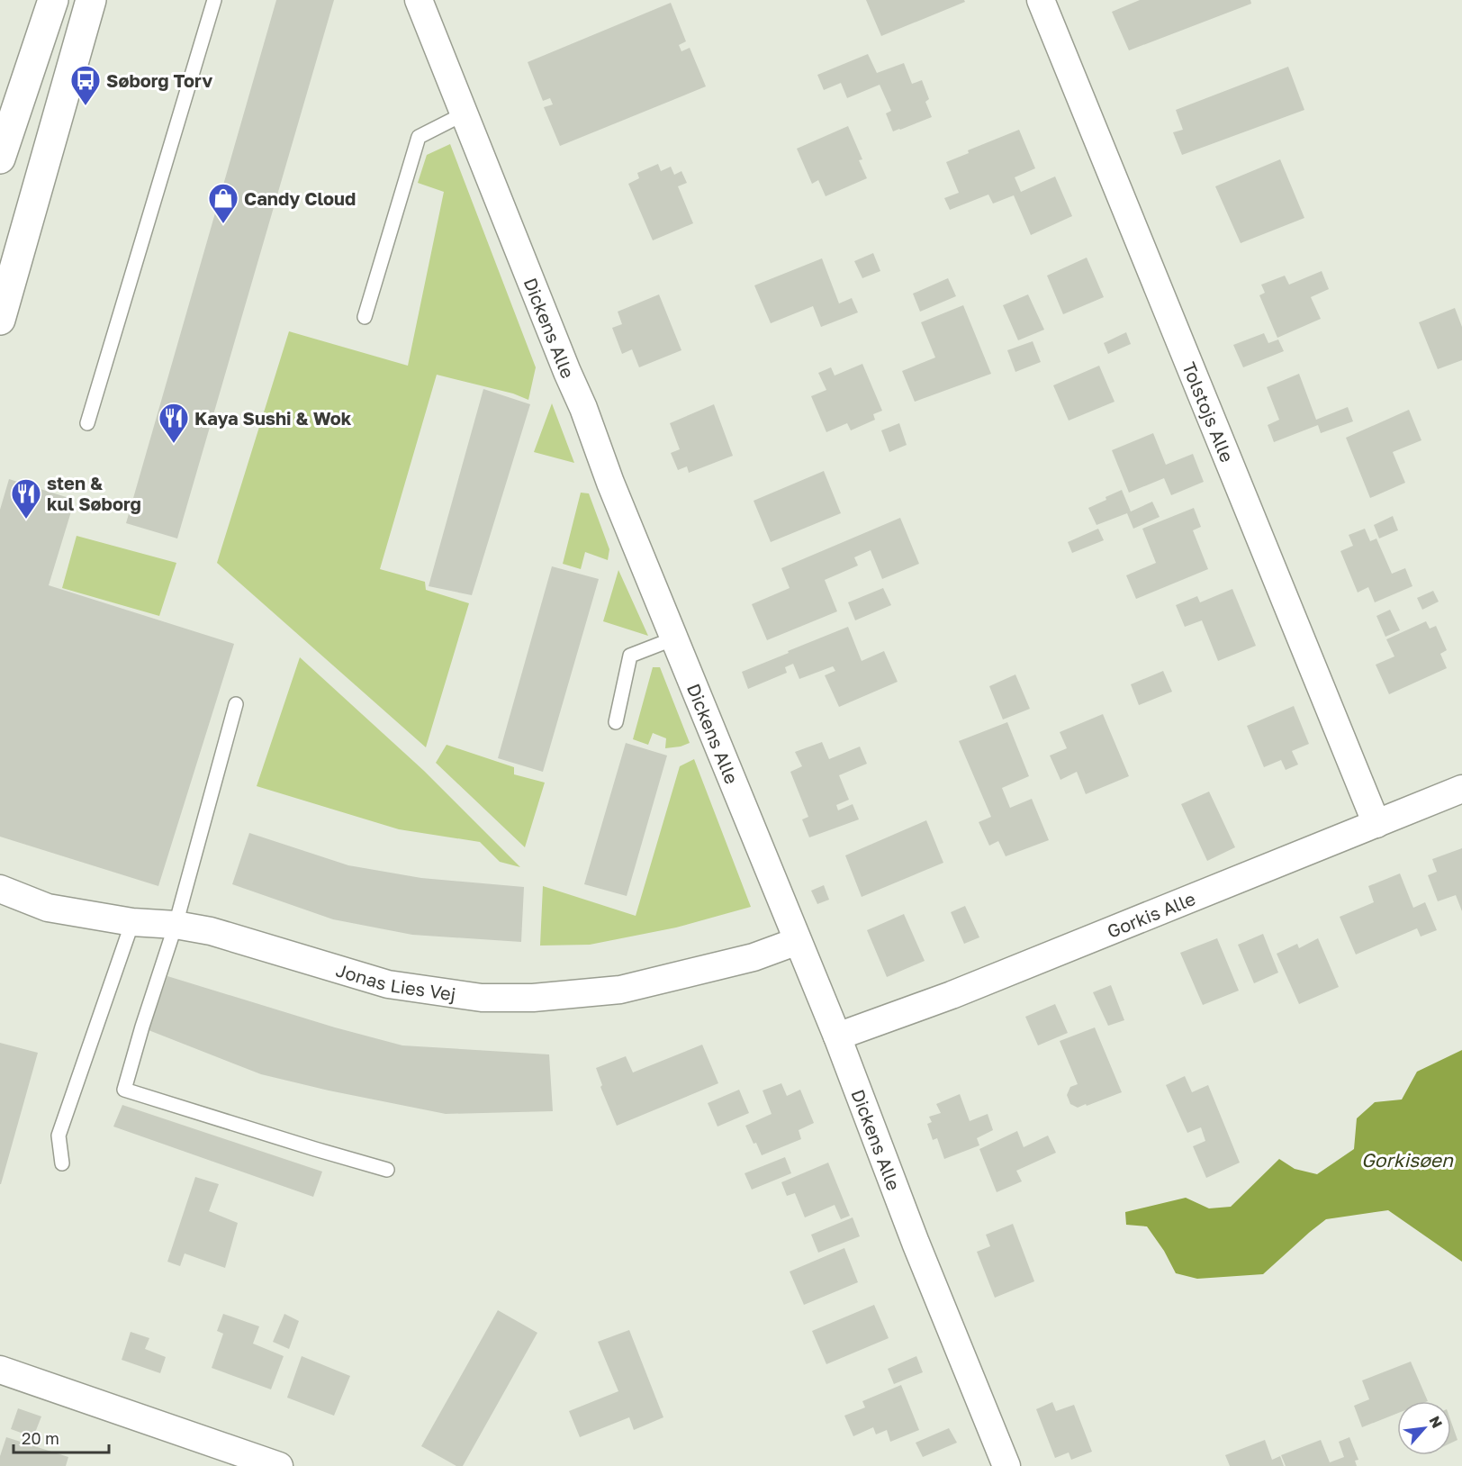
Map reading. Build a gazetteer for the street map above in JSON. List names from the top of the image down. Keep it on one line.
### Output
{"streets":{"street":["Dickens Alle","Tolstojs Alle","Gorkis Alle","Jonas Lies Vej"]},"crossings":[["Dickens Alle","Gorkis Alle"],["Dickens Alle","Jonas Lies Vej"],["Tolstojs Alle","Gorkis Alle"]],"water":["Gorkisøen"],"places":{"bus stop":["Søborg Torv"],"shop":["Candy Cloud"],"restaurant":["Kaya Sushi & Wok","sten & kul Søborg"]},"scale_bar":"20 m","north":"top right"}
